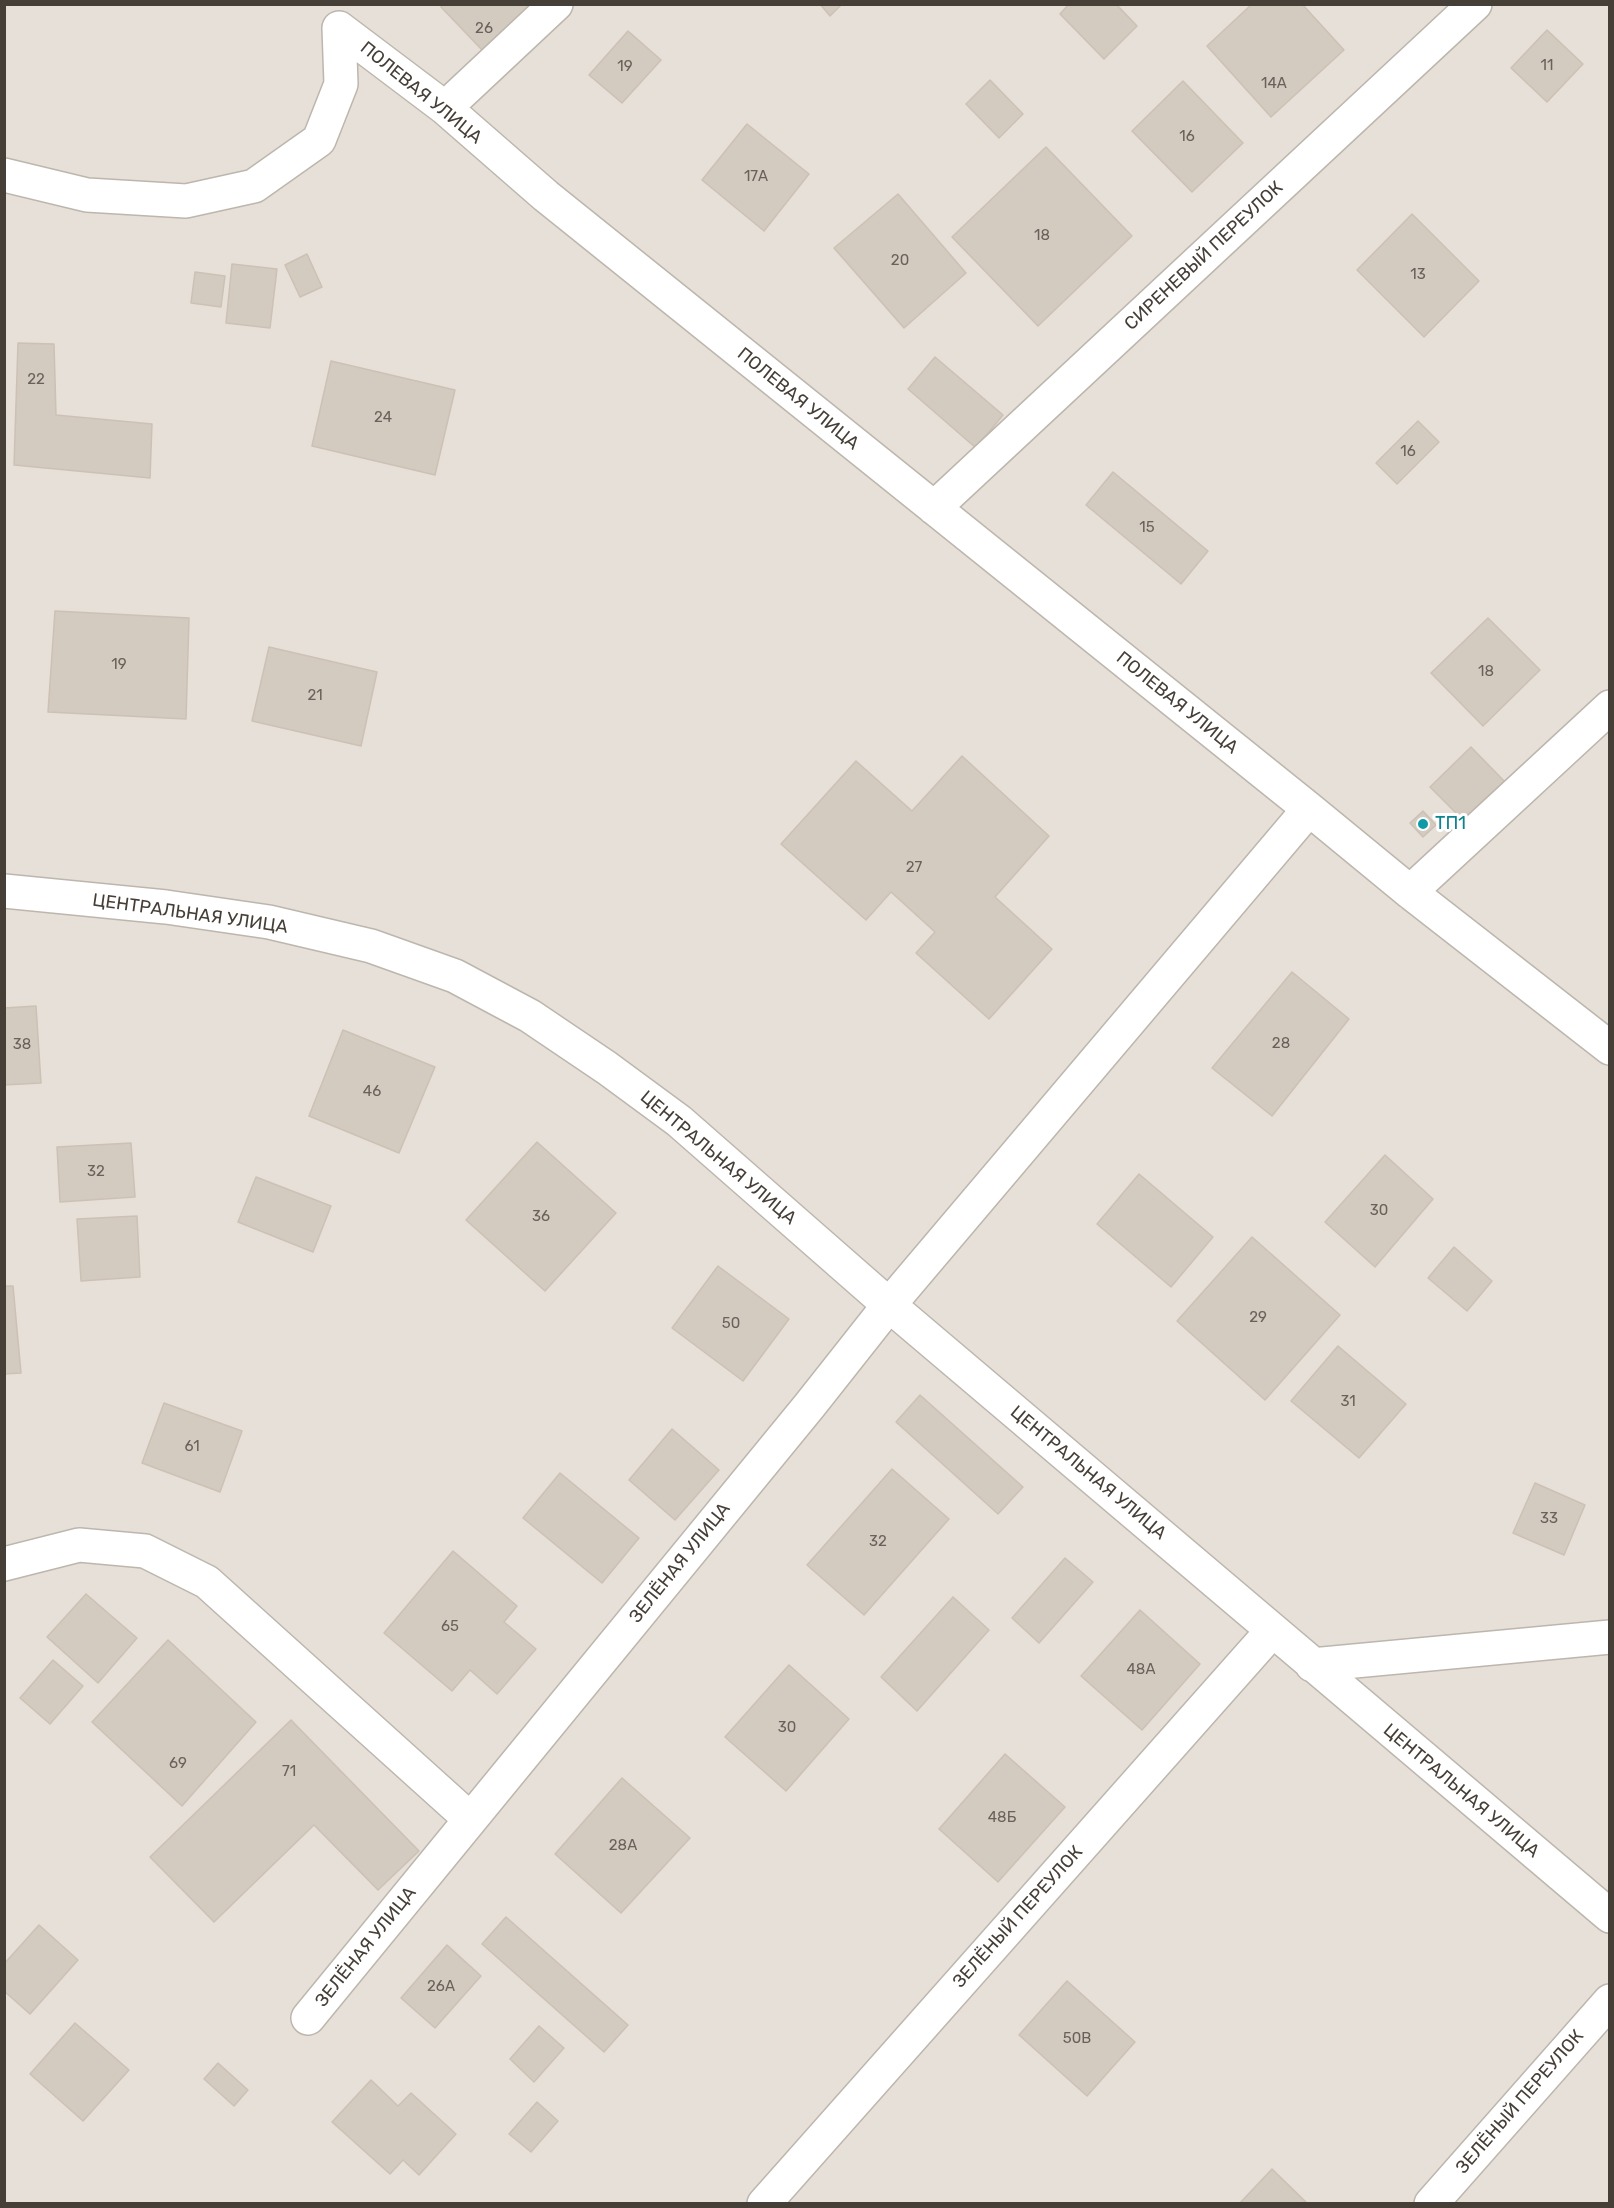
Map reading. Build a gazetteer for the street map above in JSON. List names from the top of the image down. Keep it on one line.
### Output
{"streets":{"street":["ПОЛЕВАЯ УЛИЦА","СИРЕНЕВЫЙ ПЕРЕУЛОК","ЦЕНТРАЛЬНАЯ УЛИЦА","ЗЕЛЁНАЯ УЛИЦА","ЗЕЛЁНЫЙ ПЕРЕУЛОК"]},"crossings":[["ПОЛЕВАЯ УЛИЦА","СИРЕНЕВЫЙ ПЕРЕУЛОК"],["ПОЛЕВАЯ УЛИЦА","ЗЕЛЁНАЯ УЛИЦА"],["ЦЕНТРАЛЬНАЯ УЛИЦА","ЗЕЛЁНАЯ УЛИЦА"],["ЦЕНТРАЛЬНАЯ УЛИЦА","ЗЕЛЁНЫЙ ПЕРЕУЛОК"]],"places":["ТП1"],"house_numbers":["26","11","19","14А","16","17А","18","20","13","22","24","16","15","19","18","21","27","28","38","46","32","30","36","29","50","31","61","33","32","65","48А","30","69","71","48Б","28А","26А","50В"]}
